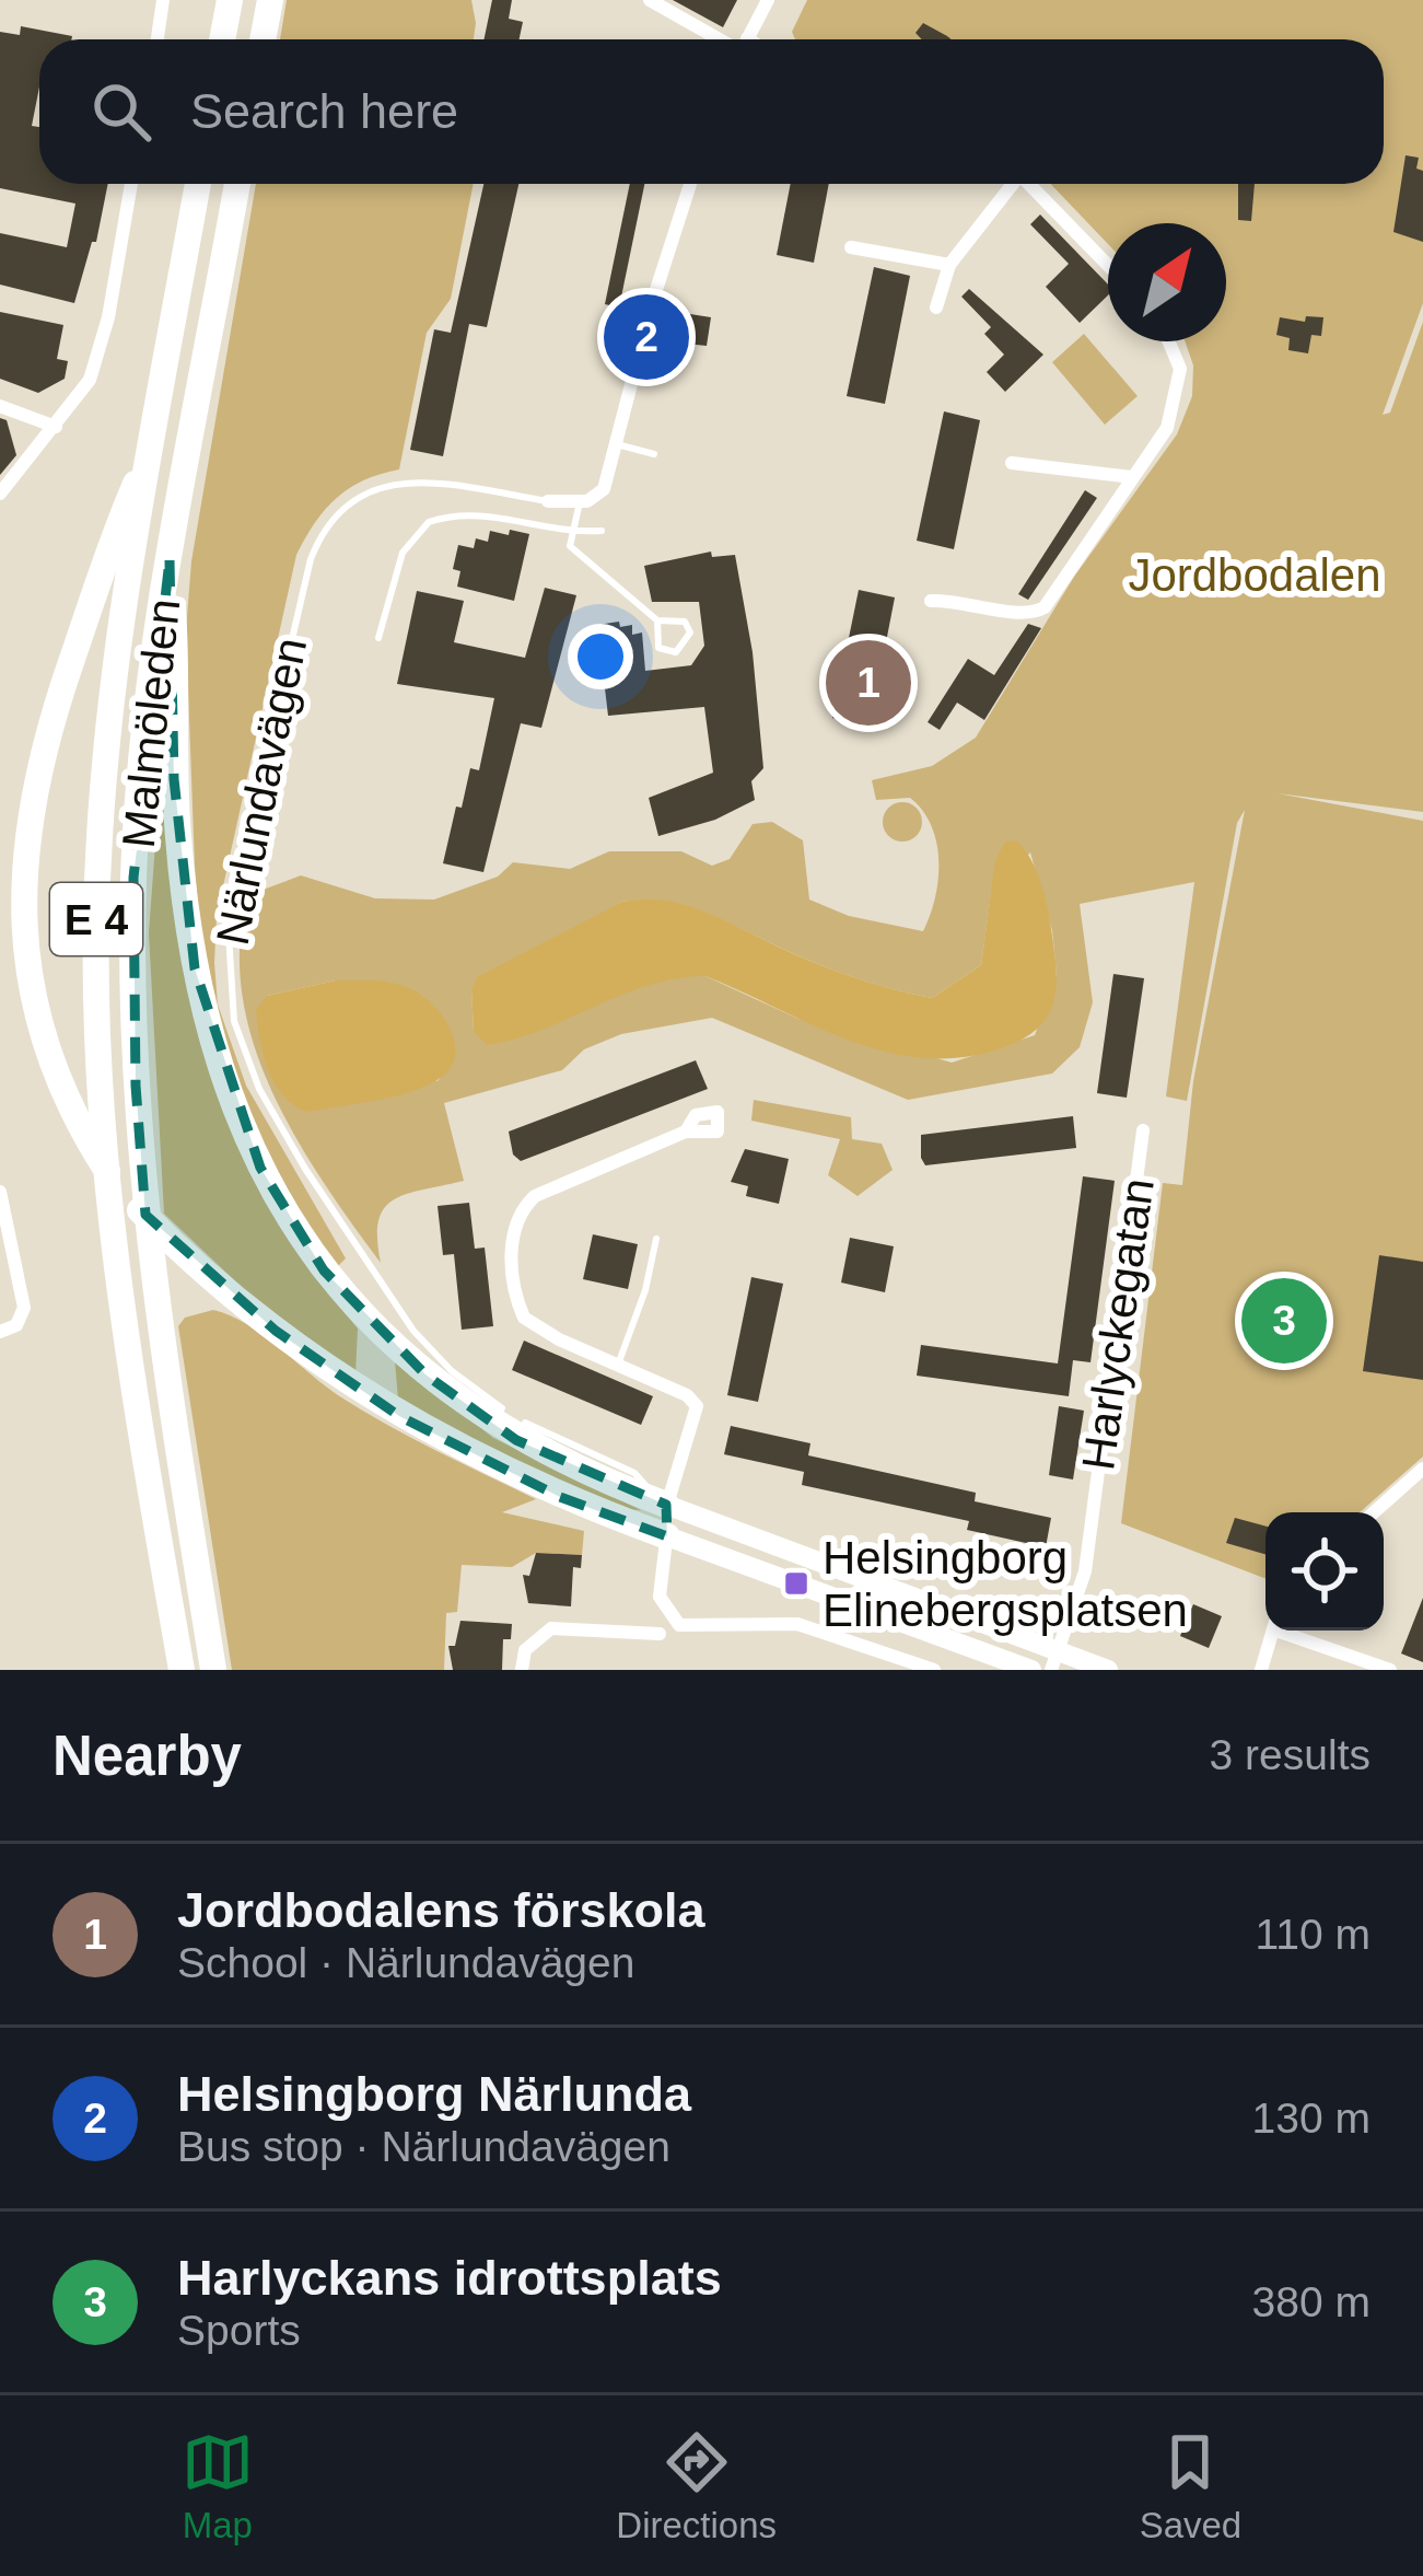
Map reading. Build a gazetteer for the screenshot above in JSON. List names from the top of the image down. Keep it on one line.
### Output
{"streets":{"highway":["Malmöleden","E 4"],"street":["Närlundavägen","Harlyckegatan"]},"parks":["Jordbodalen"],"places":{"transit":["Helsingborg Elinebergsplatsen"]},"north":"top right","page":{"search":"Search here","pins":["2","1","3"],"heading":["Nearby","3 results"],"list":[{"mark":"1","name":"Jordbodalens förskola","note":"School · Närlundavägen","value":"110 m"},{"mark":"2","name":"Helsingborg Närlunda","note":"Bus stop · Närlundavägen","value":"130 m"},{"mark":"3","name":"Harlyckans idrottsplats","note":"Sports","value":"380 m"}],"nav":["Map","Directions","Saved"]}}
